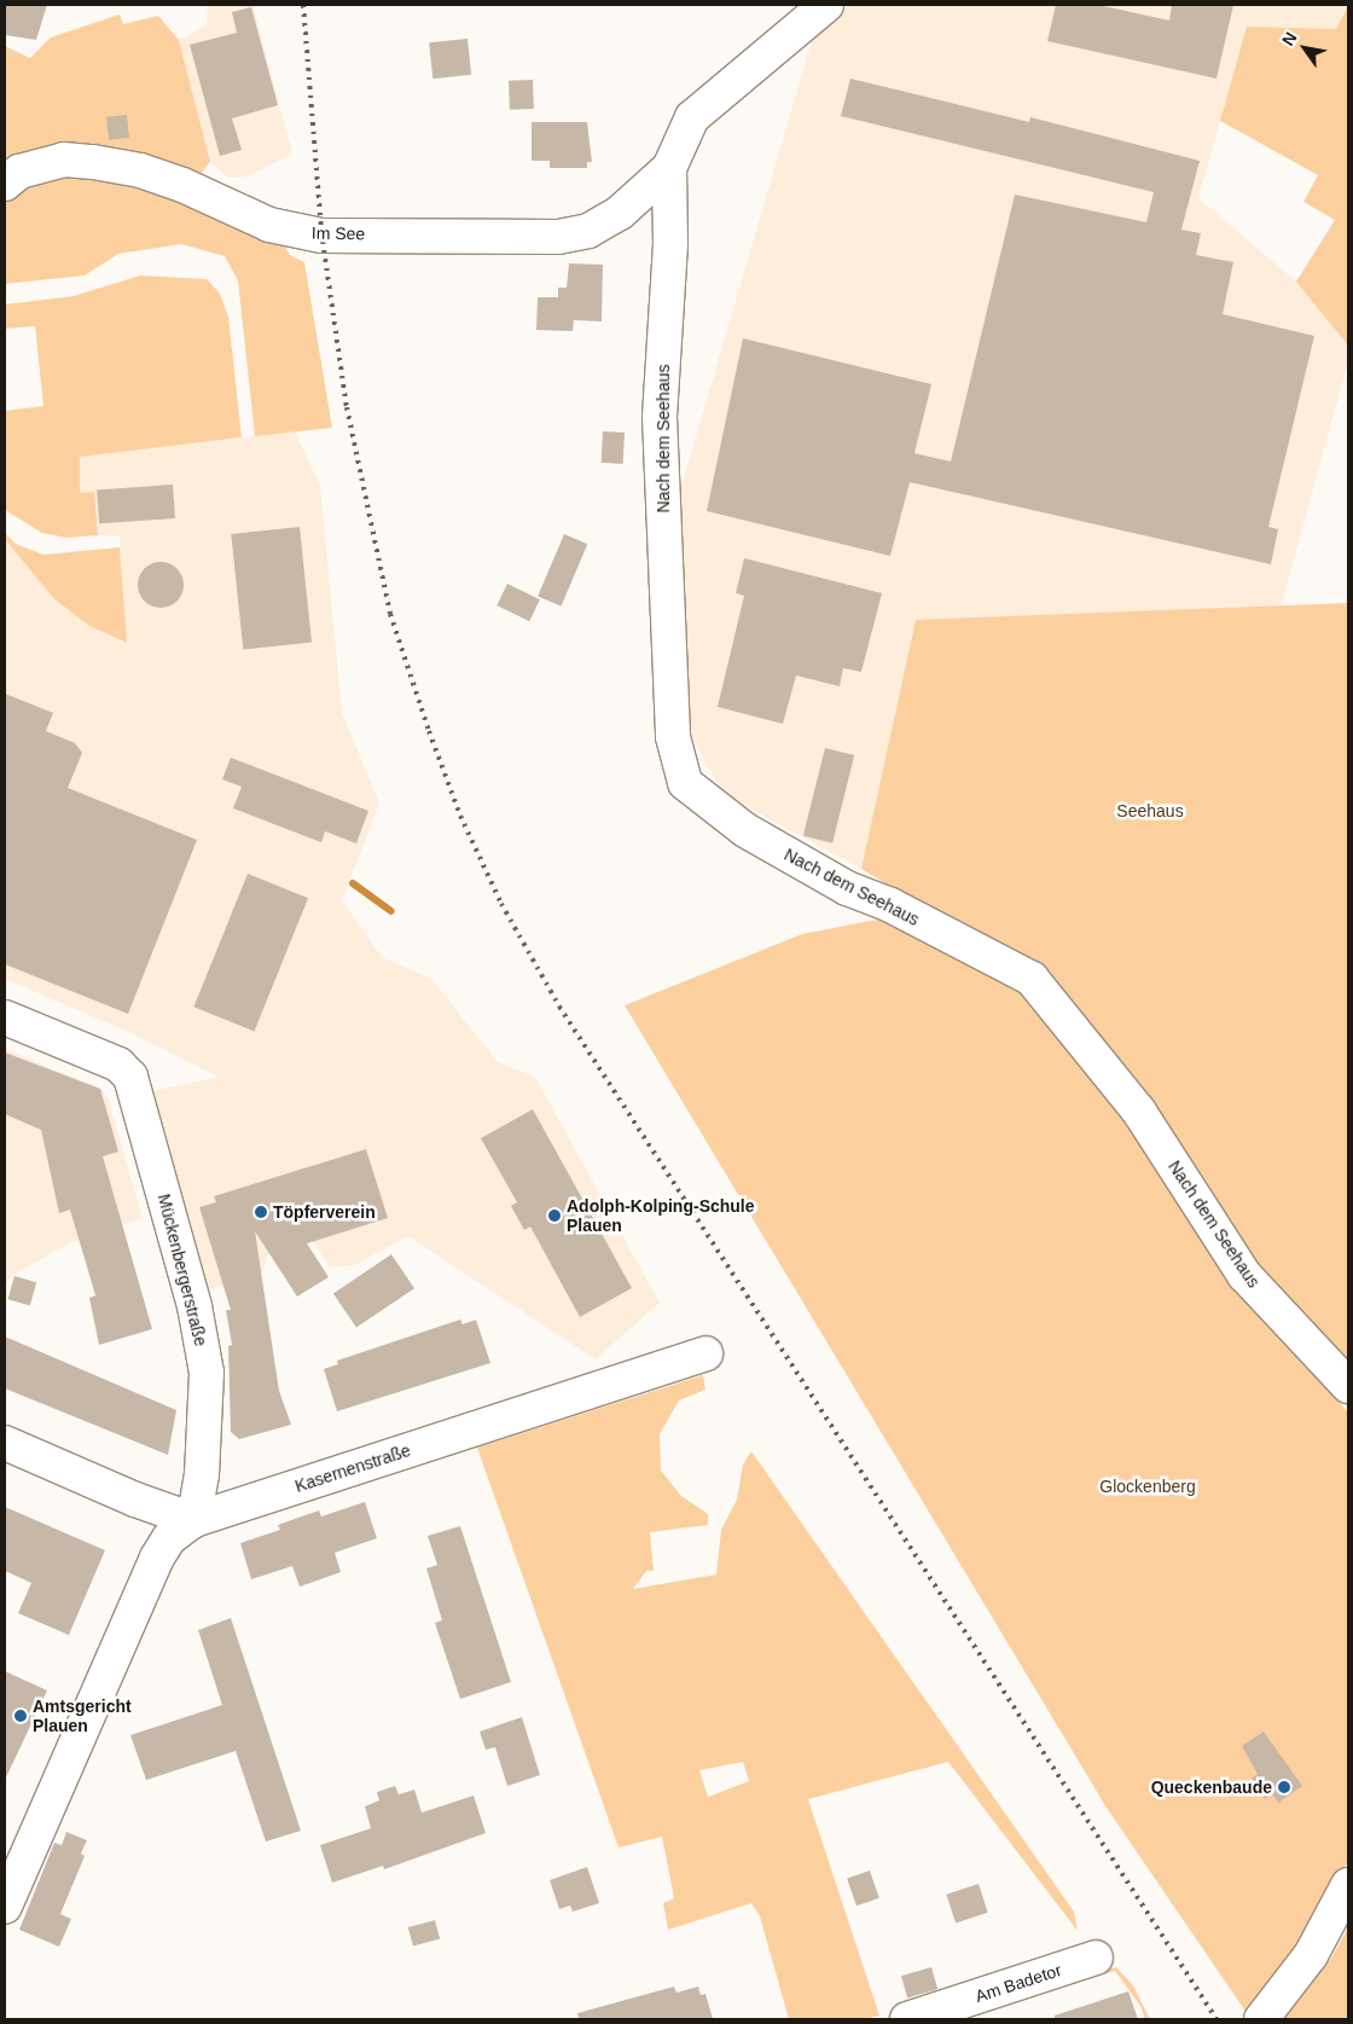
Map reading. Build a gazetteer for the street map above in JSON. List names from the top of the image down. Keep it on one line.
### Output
{"streets":{"street":["Im See","Nach dem Seehaus","Mückenbergerstraße","Kasernenstraße","Am Badetor"]},"crossings":[["Im See","Nach dem Seehaus"],["Mückenbergerstraße","Kasernenstraße"]],"parks":["Seehaus","Glockenberg"],"places":["Töpferverein","Adolph-Kolping-Schule Plauen","Amtsgericht Plauen","Queckenbaude"],"north":"top left"}
